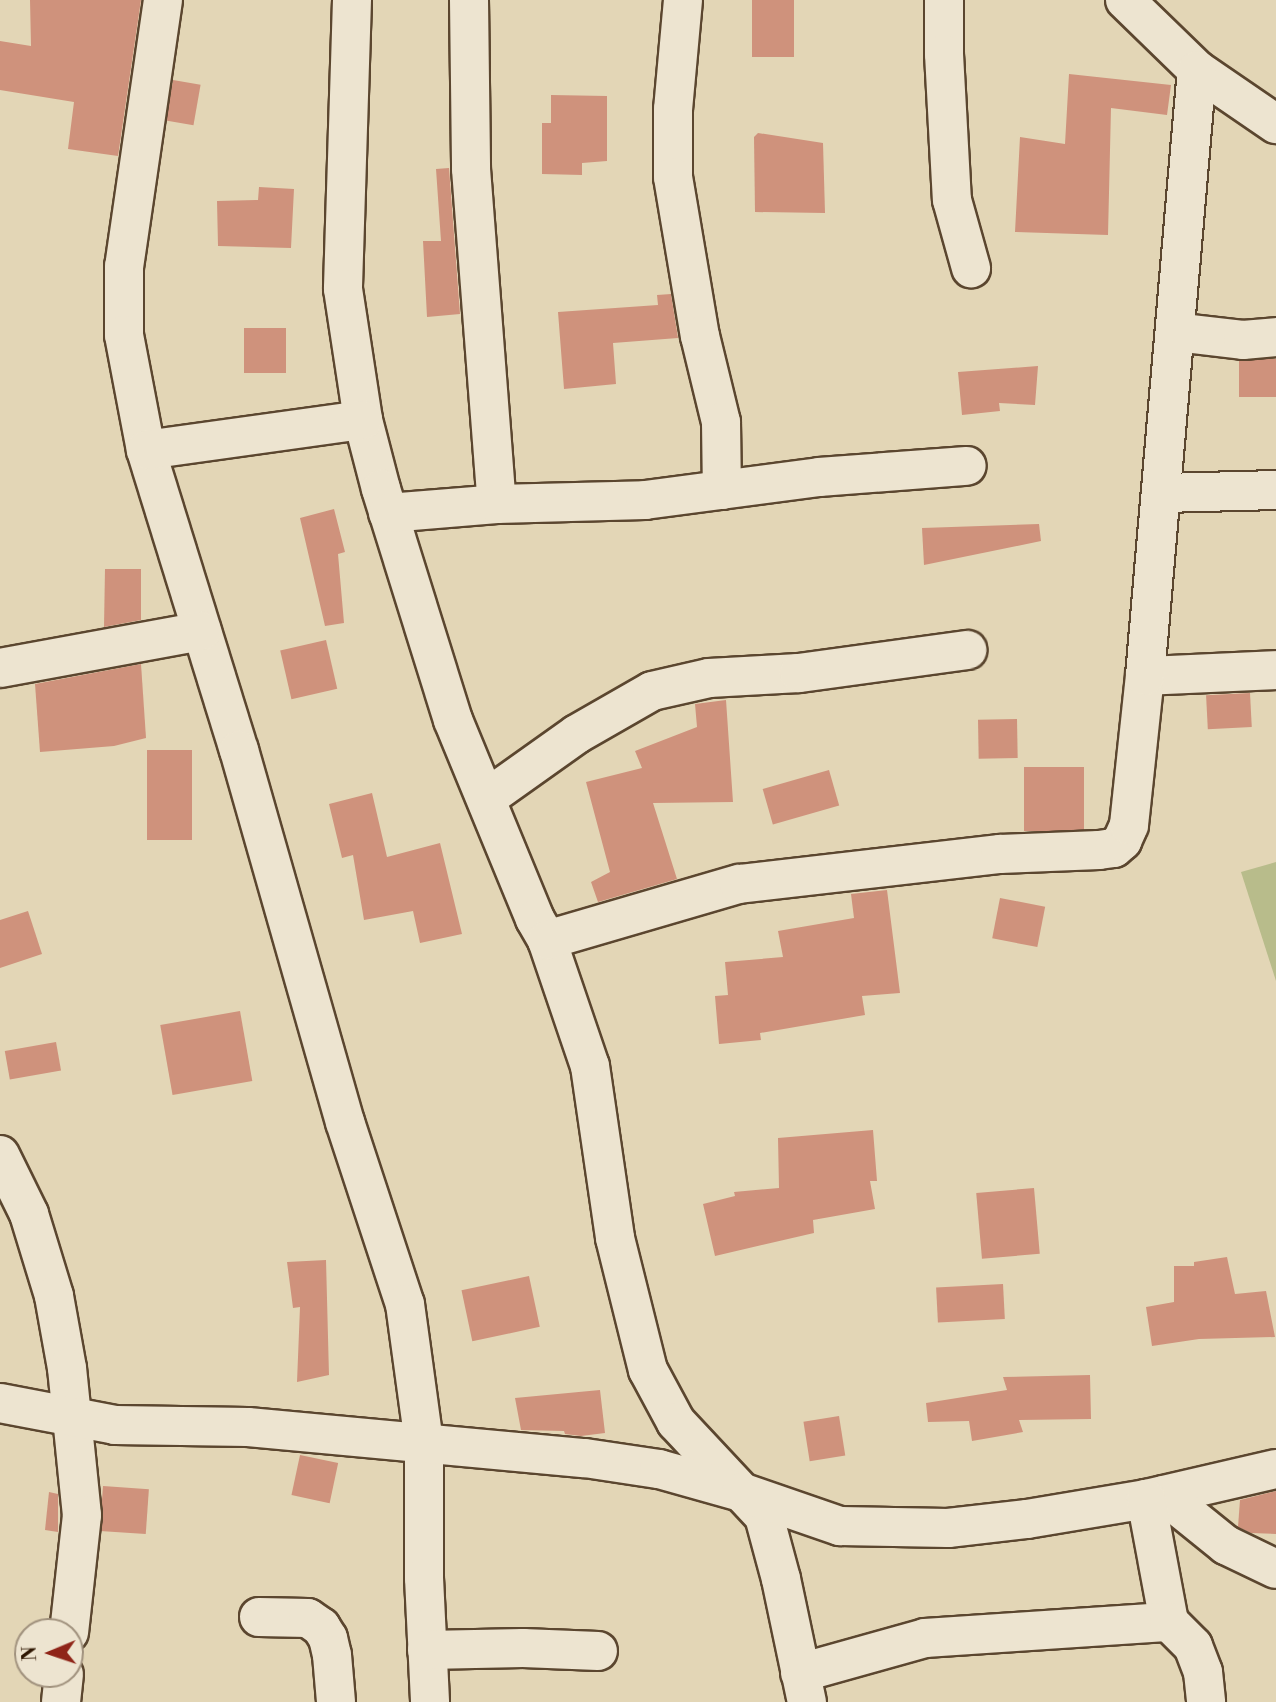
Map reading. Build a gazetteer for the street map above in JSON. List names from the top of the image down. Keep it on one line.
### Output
{"north":"left"}
